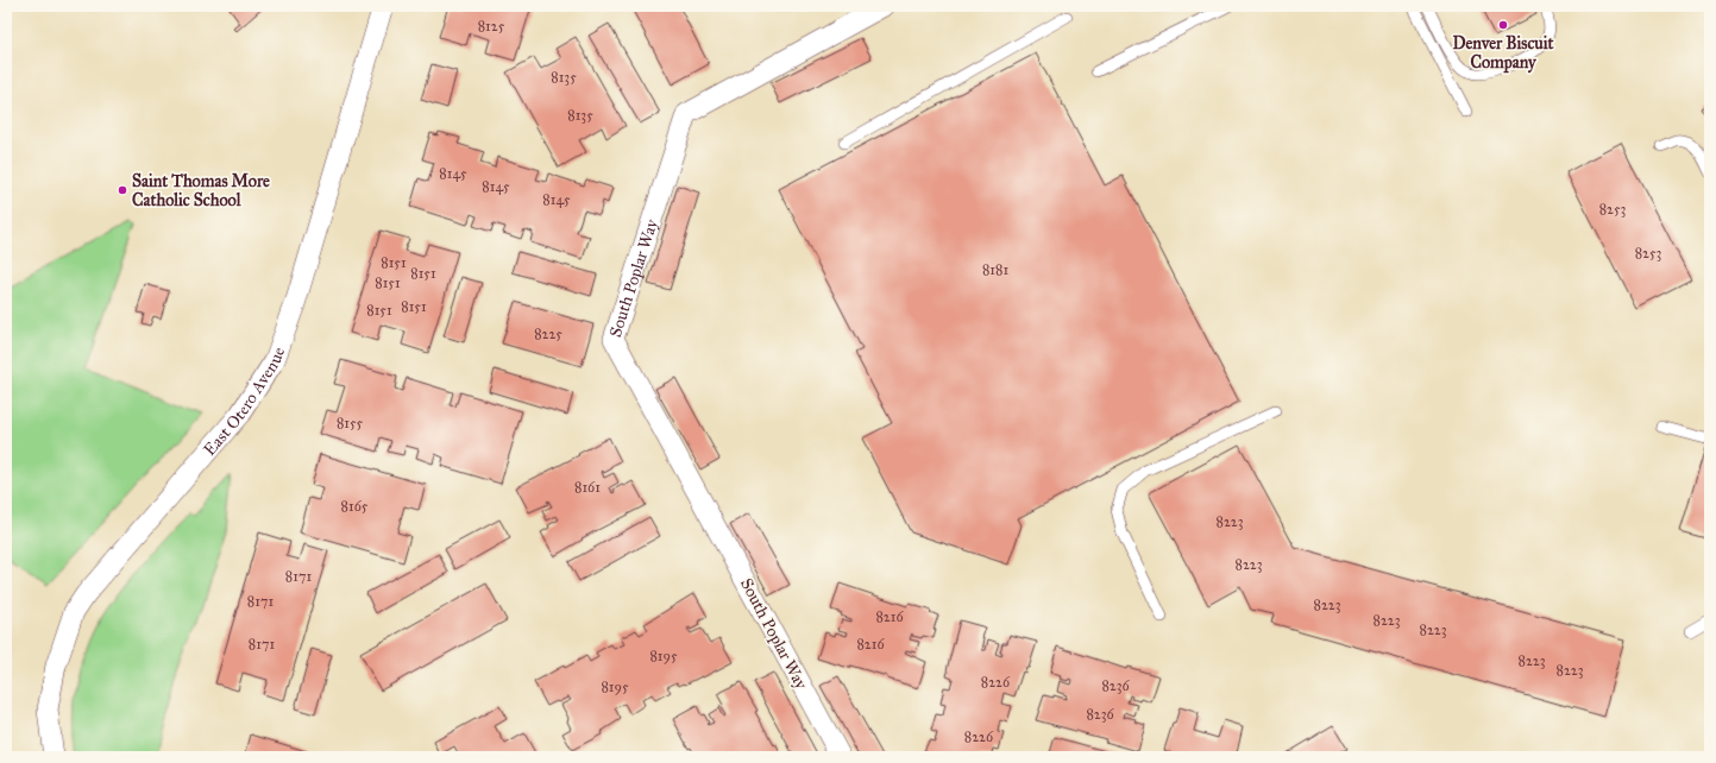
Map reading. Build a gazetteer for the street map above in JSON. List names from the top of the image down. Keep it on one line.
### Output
{"streets":{"street":["South Poplar Way","East Otero Avenue"]},"places":["Denver Biscuit Company","Saint Thomas More Catholic School"],"house_numbers":["8125","8135","8135","8145","8145","8145","8253","8253","8151","8181","8151","8151","8151","8151","8225","8155","8161","8165","8223","8223","8171","8171","8223","8216","8223","8223","8171","8216","8195","8223","8223","8226","8236","8195","8236","8226"]}
